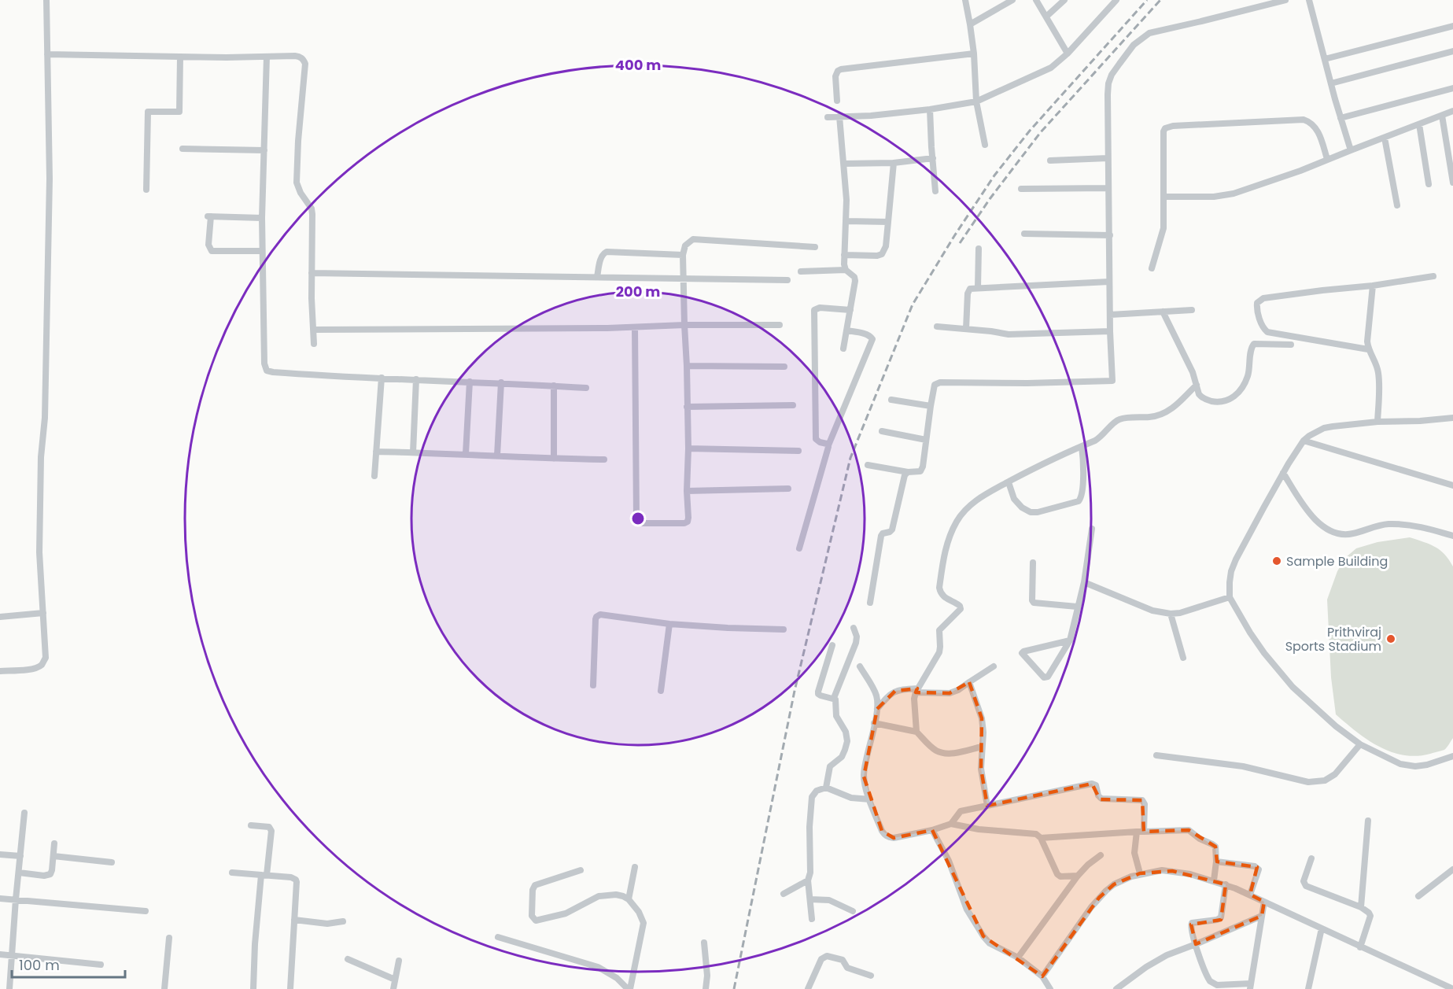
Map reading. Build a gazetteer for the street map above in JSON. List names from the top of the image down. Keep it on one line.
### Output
{"places":["Sample Building","Prithviraj Sports Stadium"],"scale_bar":"100 m","rings":["400 m","200 m"]}
